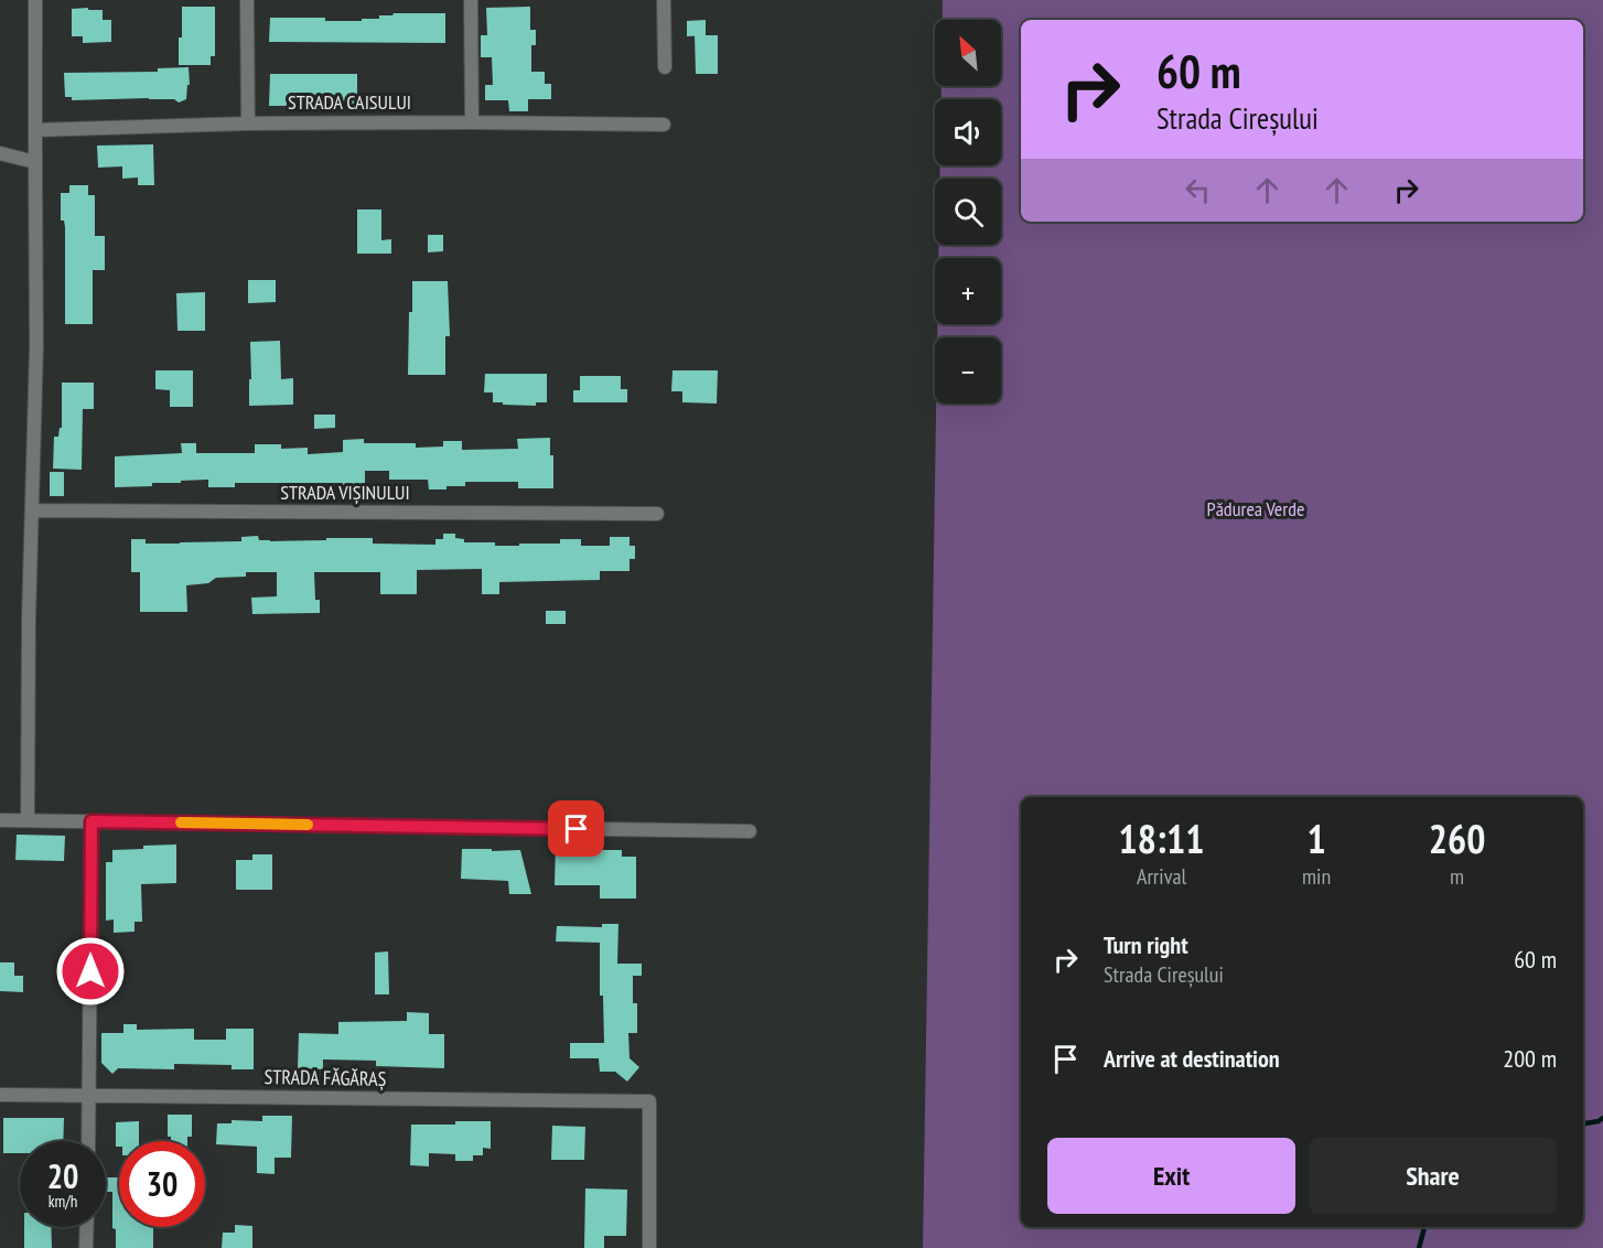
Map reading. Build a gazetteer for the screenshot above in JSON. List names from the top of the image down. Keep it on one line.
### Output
{"streets":{"street":["STRADA CAISULUI","STRADA VIȘINULUI","STRADA FĂGĂRAȘ"]},"parks":["Pădurea Verde"],"north":"top left","page":{"map_buttons":["+","−"],"turn":["60 m","Strada Cireșului"],"eta":["18:11","Arrival","1","min","260","m"],"list":[{"name":"Turn right","note":"Strada Cireșului","value":"60 m"},{"name":"Arrive at destination","value":"200 m"}],"buttons":["Exit","Share"],"speed":"20 km/h","limit":"30"}}
